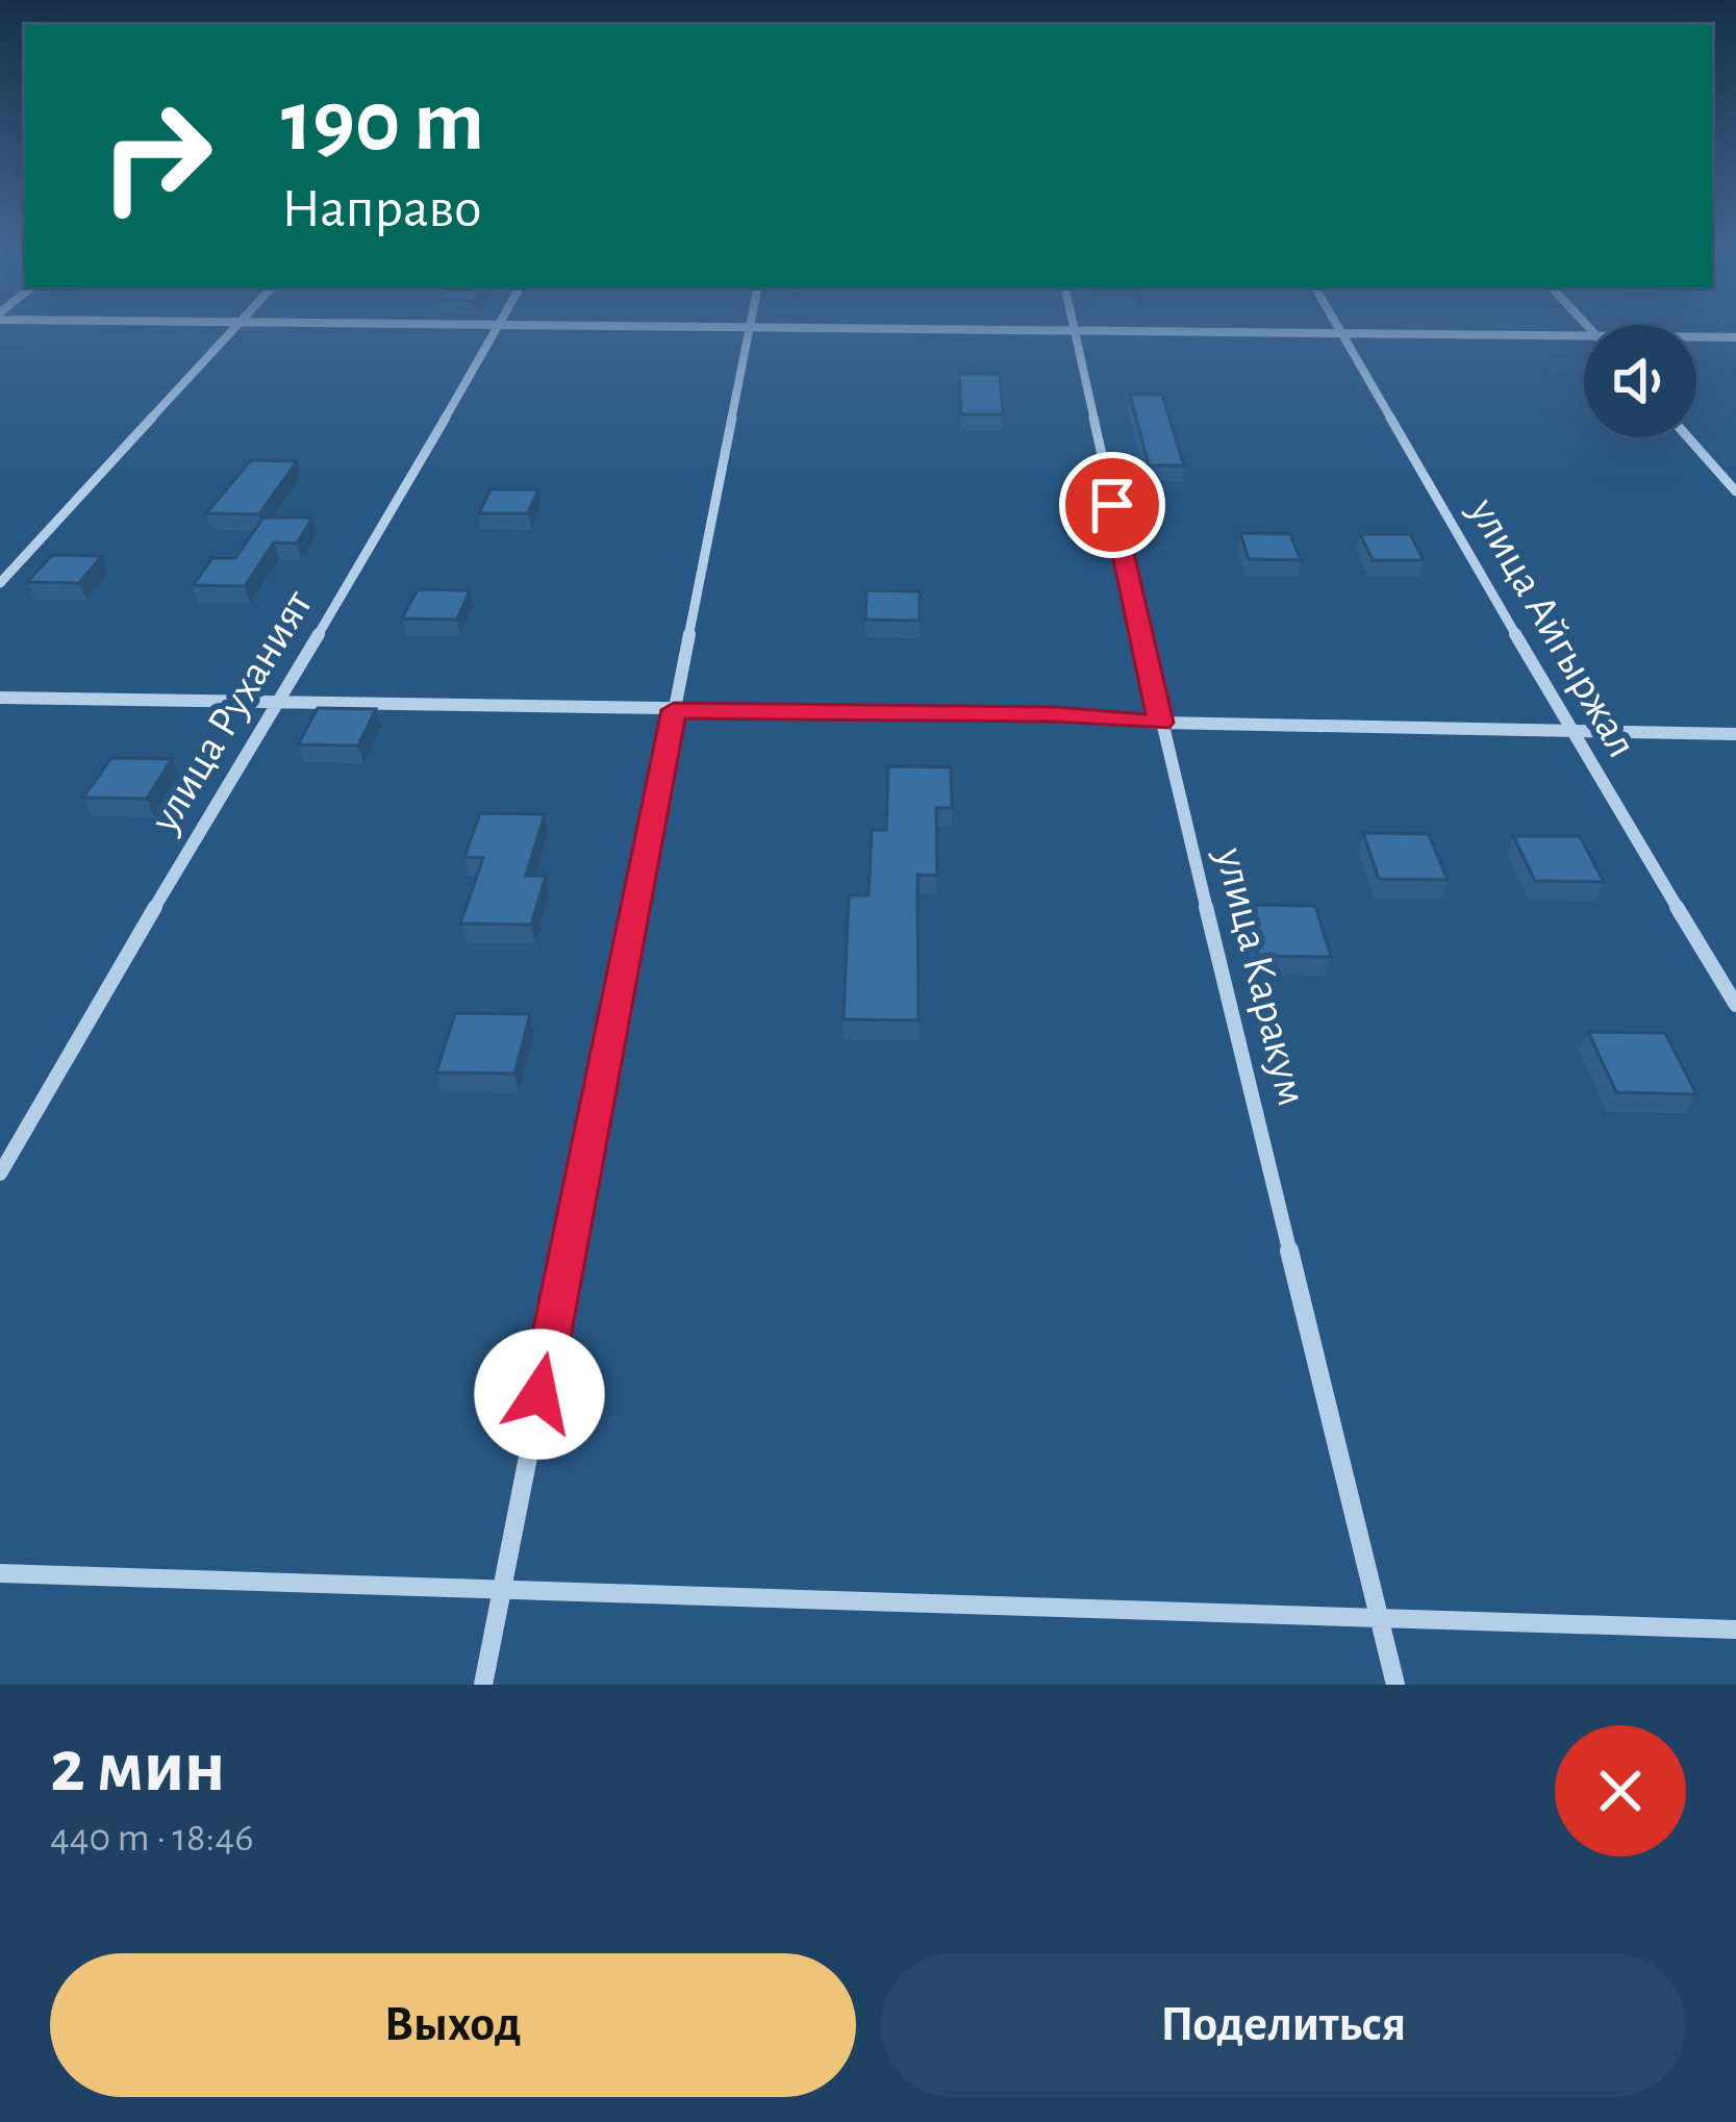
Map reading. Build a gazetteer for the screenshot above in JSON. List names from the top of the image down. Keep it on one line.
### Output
{"streets":{"street":["улица Айгыржал","улица Руханият","улица Каракум"]},"page":{"turn":["190 m","Направо"],"heading":["2 мин","440 m · 18:46"],"buttons":["Выход","Поделиться"]}}
